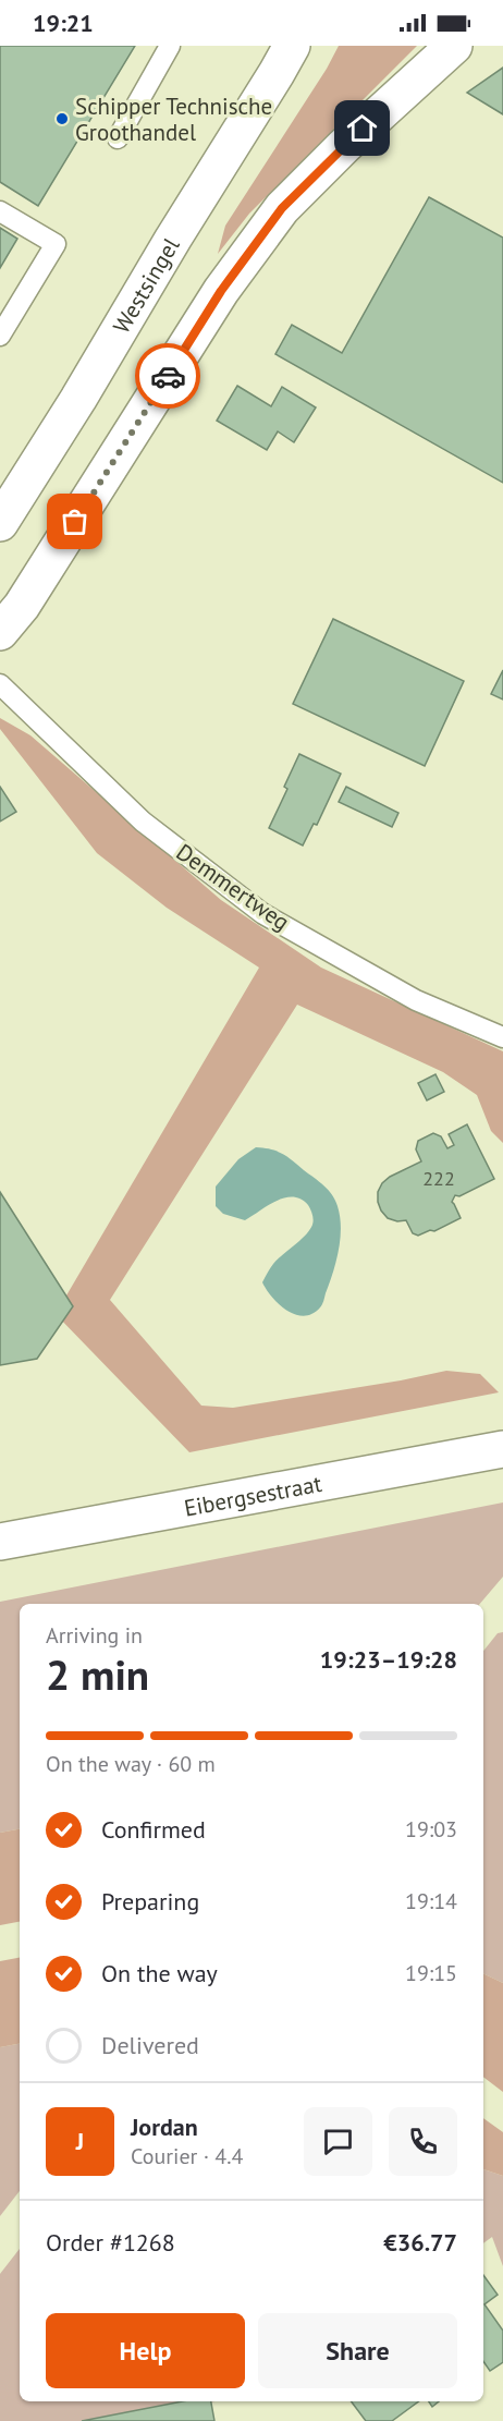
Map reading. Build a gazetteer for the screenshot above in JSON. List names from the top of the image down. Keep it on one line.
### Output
{"streets":{"main road":["Westsingel","Eibergsestraat"],"lane":["Demmertweg"]},"places":["Schipper Technische Groothandel"],"house_numbers":["222"],"page":{"status":"19:21","heading":["2 min","Arriving in","19:23–19:28"],"panel":["Jordan","Courier · 4.4","Order #1268","€36.77"],"bar":"On the way · 60 m","list":[["Confirmed","19:03"],["Preparing","19:14"],["On the way","19:15"],"Delivered"],"round":"J","buttons":["Help","Share"]}}
